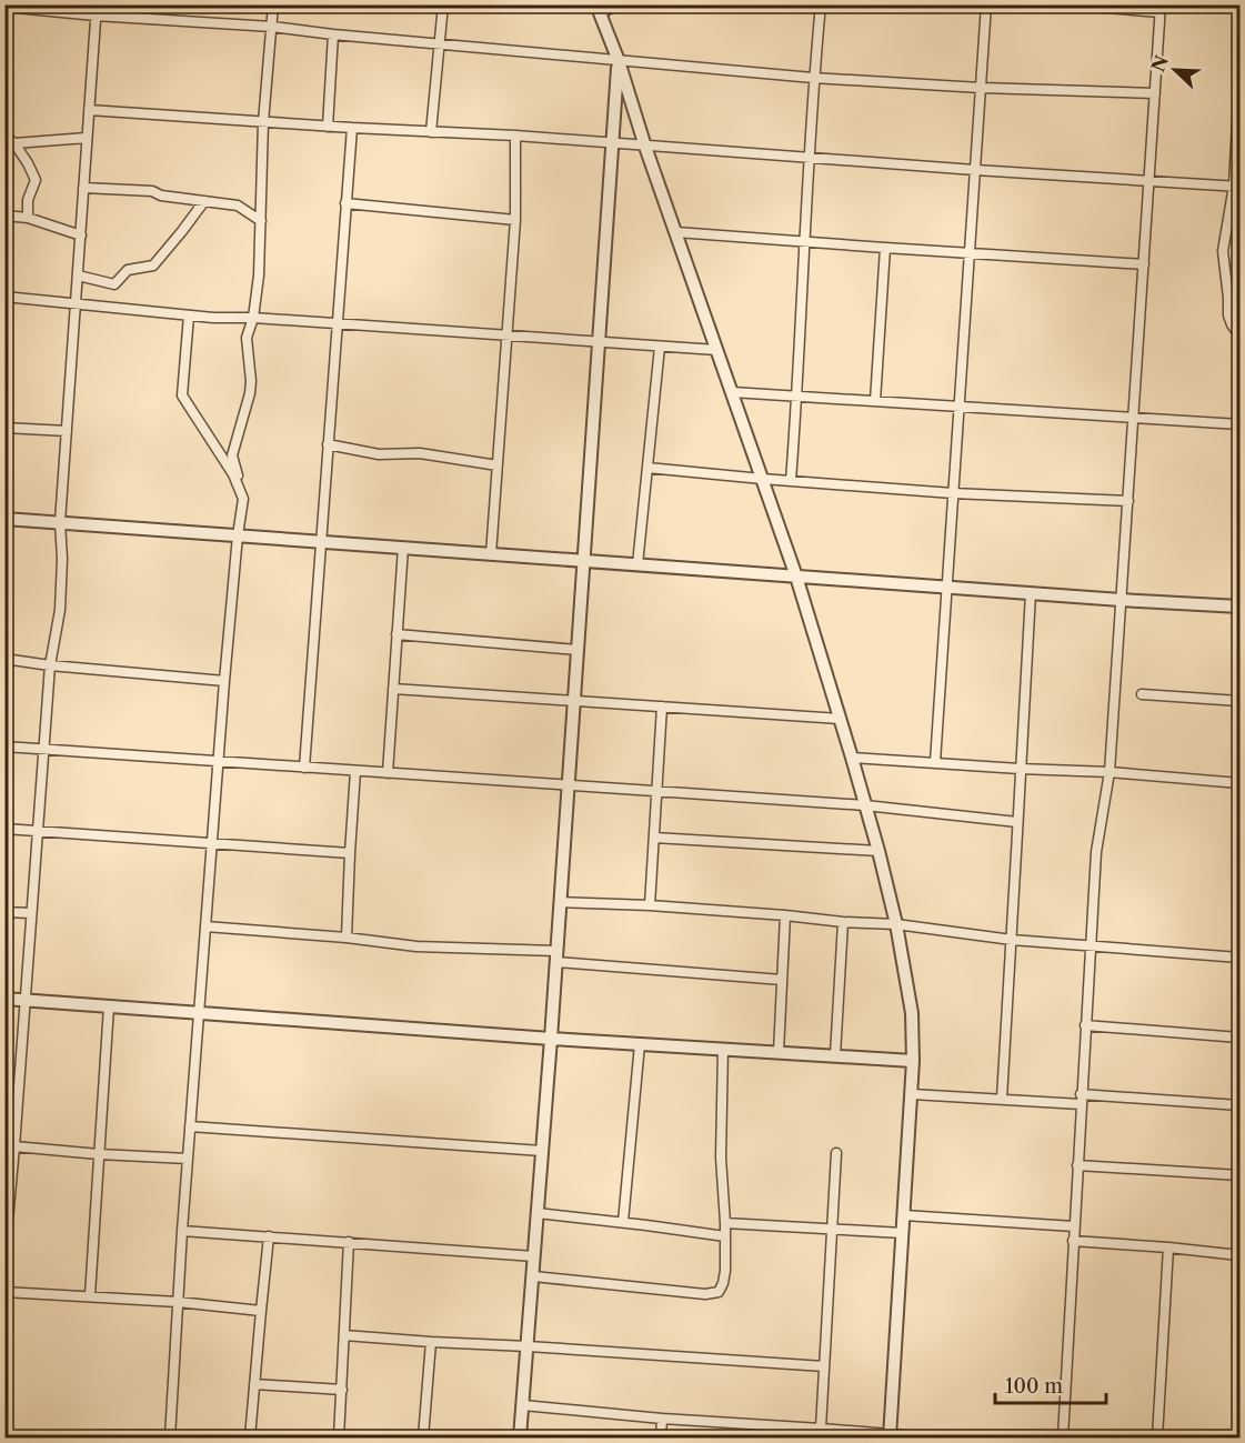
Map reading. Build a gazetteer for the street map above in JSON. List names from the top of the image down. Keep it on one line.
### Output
{"scale_bar":"100 m","north":"top left"}
